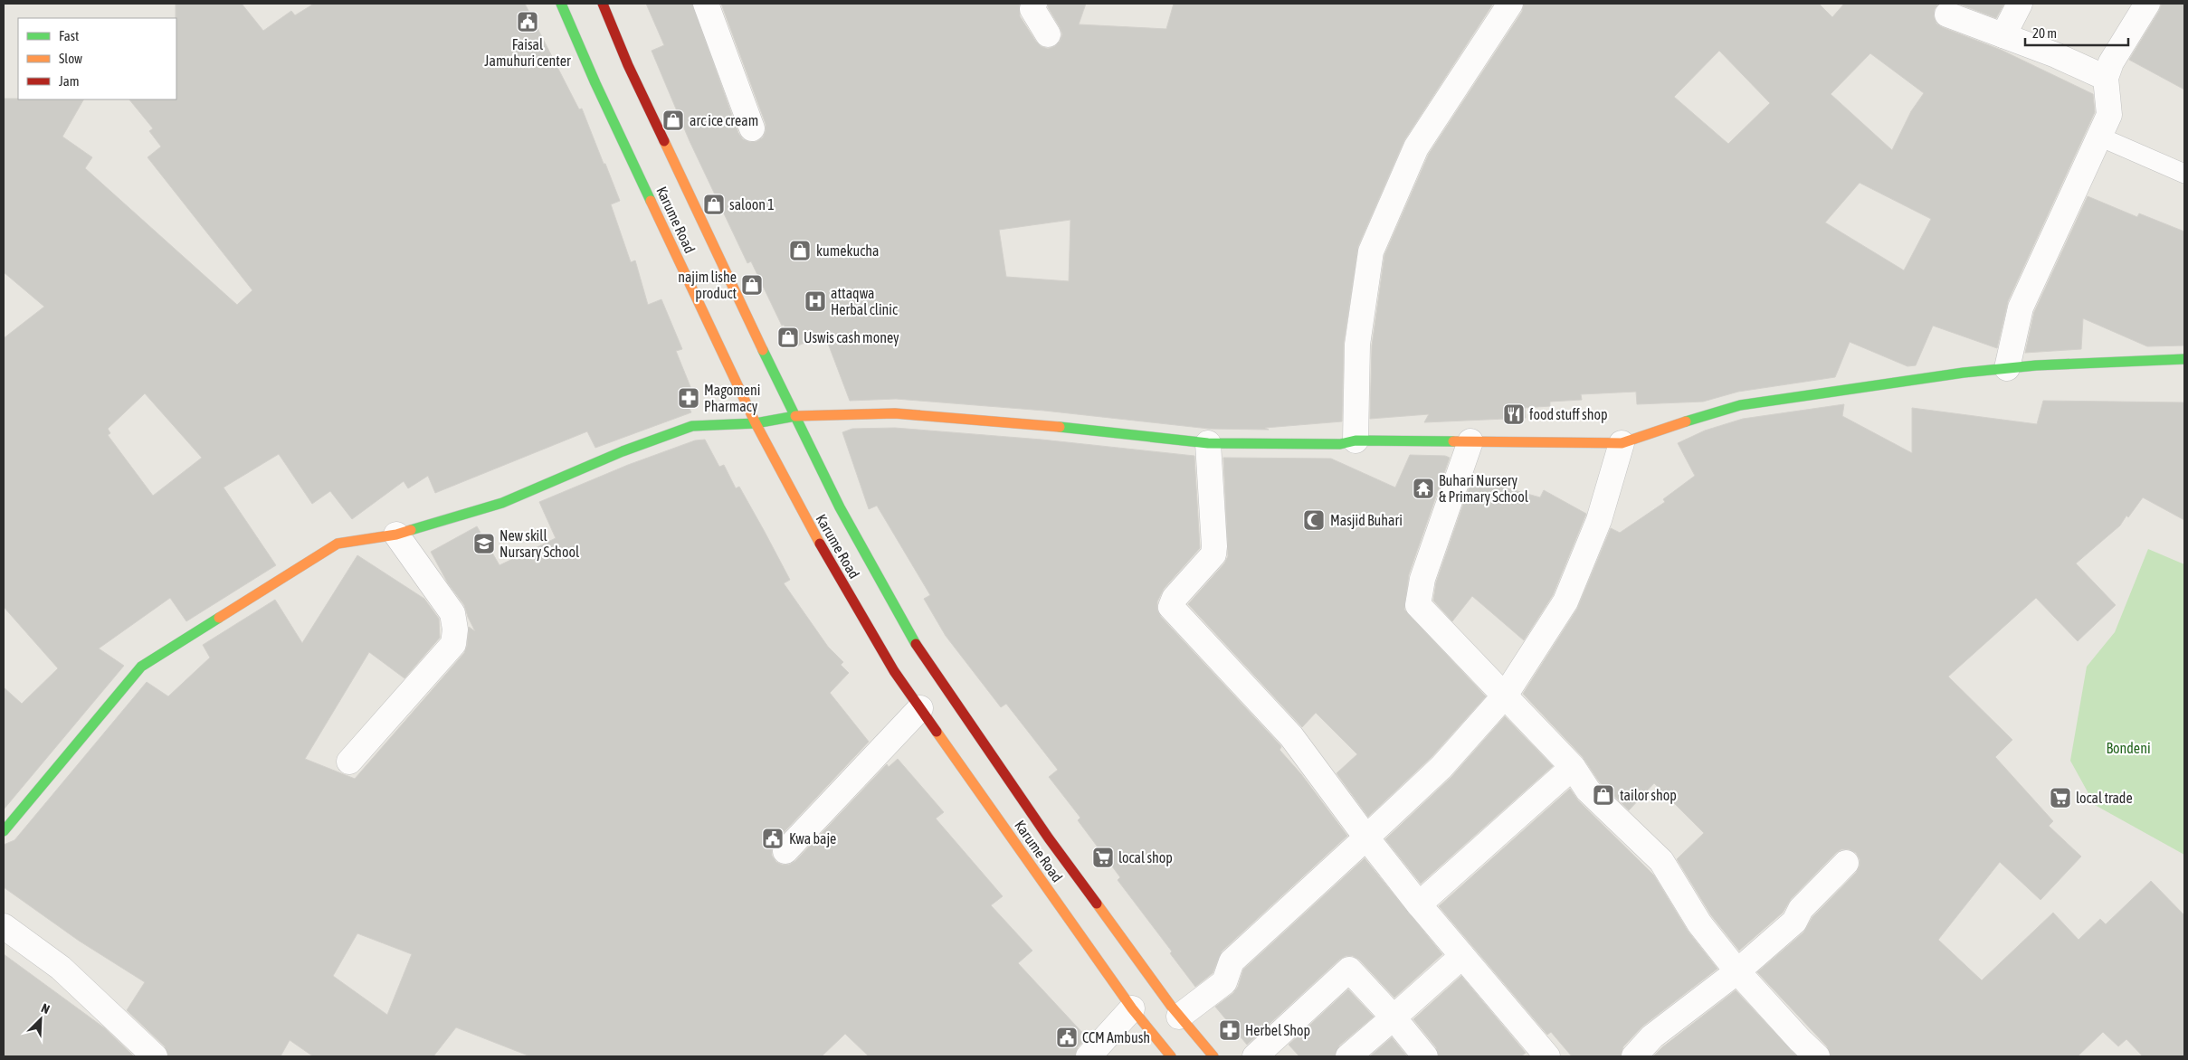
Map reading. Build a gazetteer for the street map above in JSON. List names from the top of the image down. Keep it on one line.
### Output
{"streets":{"main road":["Karume Road"]},"parks":["Bondeni"],"places":{"public building":["Faisal Jamuhuri center","Kwa baje","CCM Ambush"],"shop":["arc ice cream","saloon 1","kumekucha","najim lishe product","Uswis cash money","tailor shop"],"hospital":["attaqwa Herbal clinic"],"pharmacy":["Magomeni Pharmacy","Herbel Shop"],"restaurant":["food stuff shop"],"temple":["Buhari Nursery & Primary School"],"mosque":["Masjid Buhari"],"school or university":["New skill Nursary School"],"supermarket":["local trade","local shop"]},"legend":["Fast","Slow","Jam"],"scale_bar":"20 m","north":"top right"}
